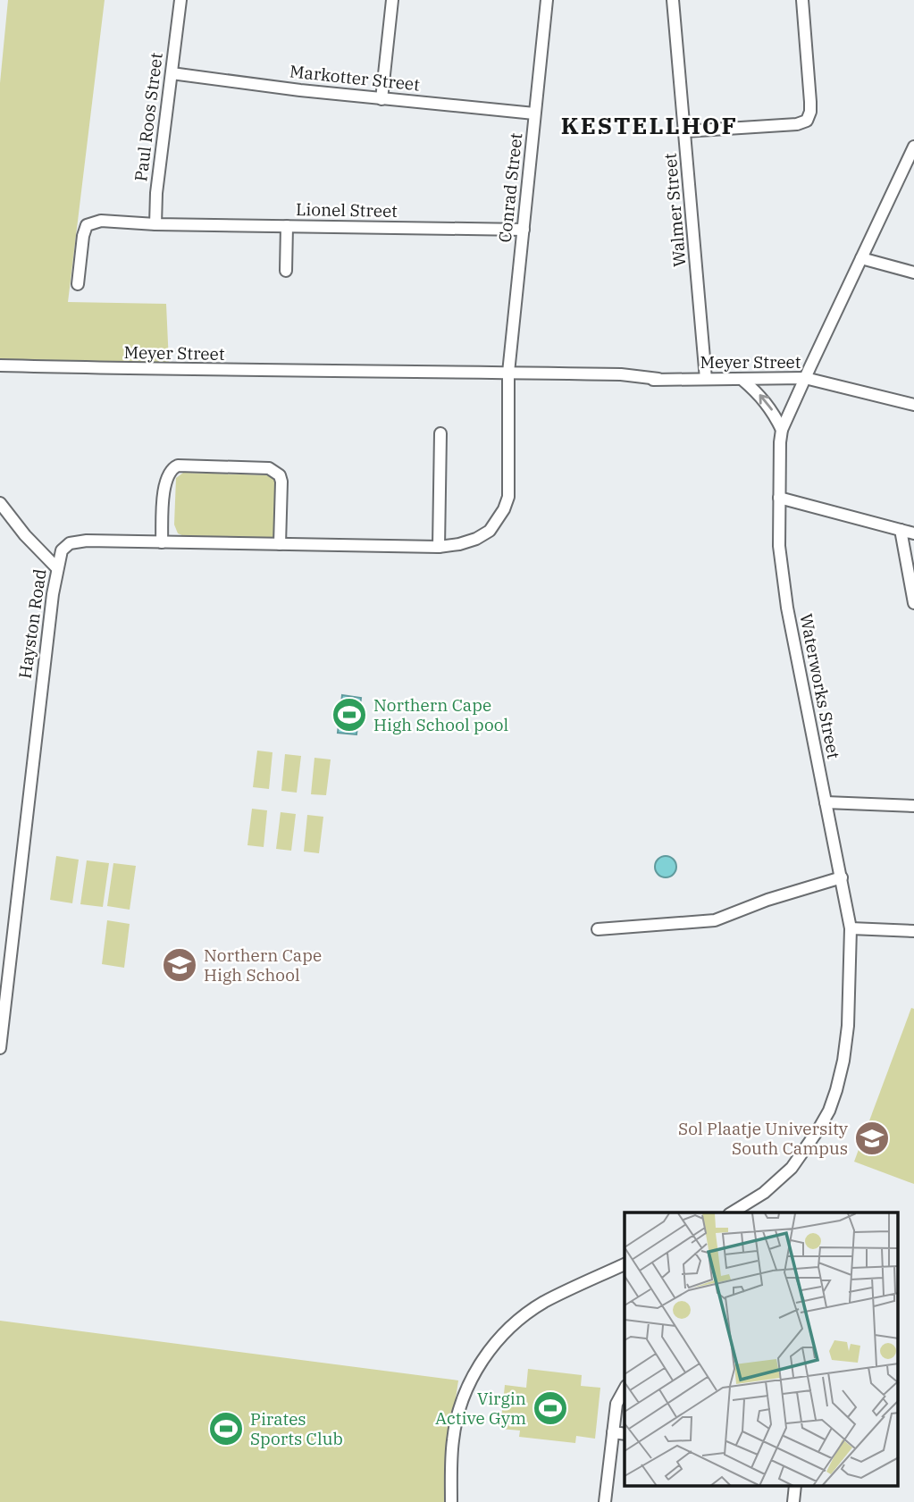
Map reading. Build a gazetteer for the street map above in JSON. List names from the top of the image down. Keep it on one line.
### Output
{"streets":{"street":["Markotter Street","Paul Roos Street","Conrad Street","Lionel Street","Walmer Street","Meyer Street","Hayston Road","Waterworks Street"]},"crossings":[["Markotter Street","Paul Roos Street"],["Markotter Street","Conrad Street"],["Paul Roos Street","Lionel Street"],["Conrad Street","Lionel Street"],["Conrad Street","Meyer Street"],["Conrad Street","Hayston Road"],["Walmer Street","Meyer Street"],["Meyer Street","Hayston Road"],["Meyer Street","Waterworks Street"]],"districts":["KESTELLHOF"],"places":{"sports":["Northern Cape High School pool","Virgin Active Gym","Pirates Sports Club"],"school or university":["Northern Cape High School","Sol Plaatje University South Campus"]}}
